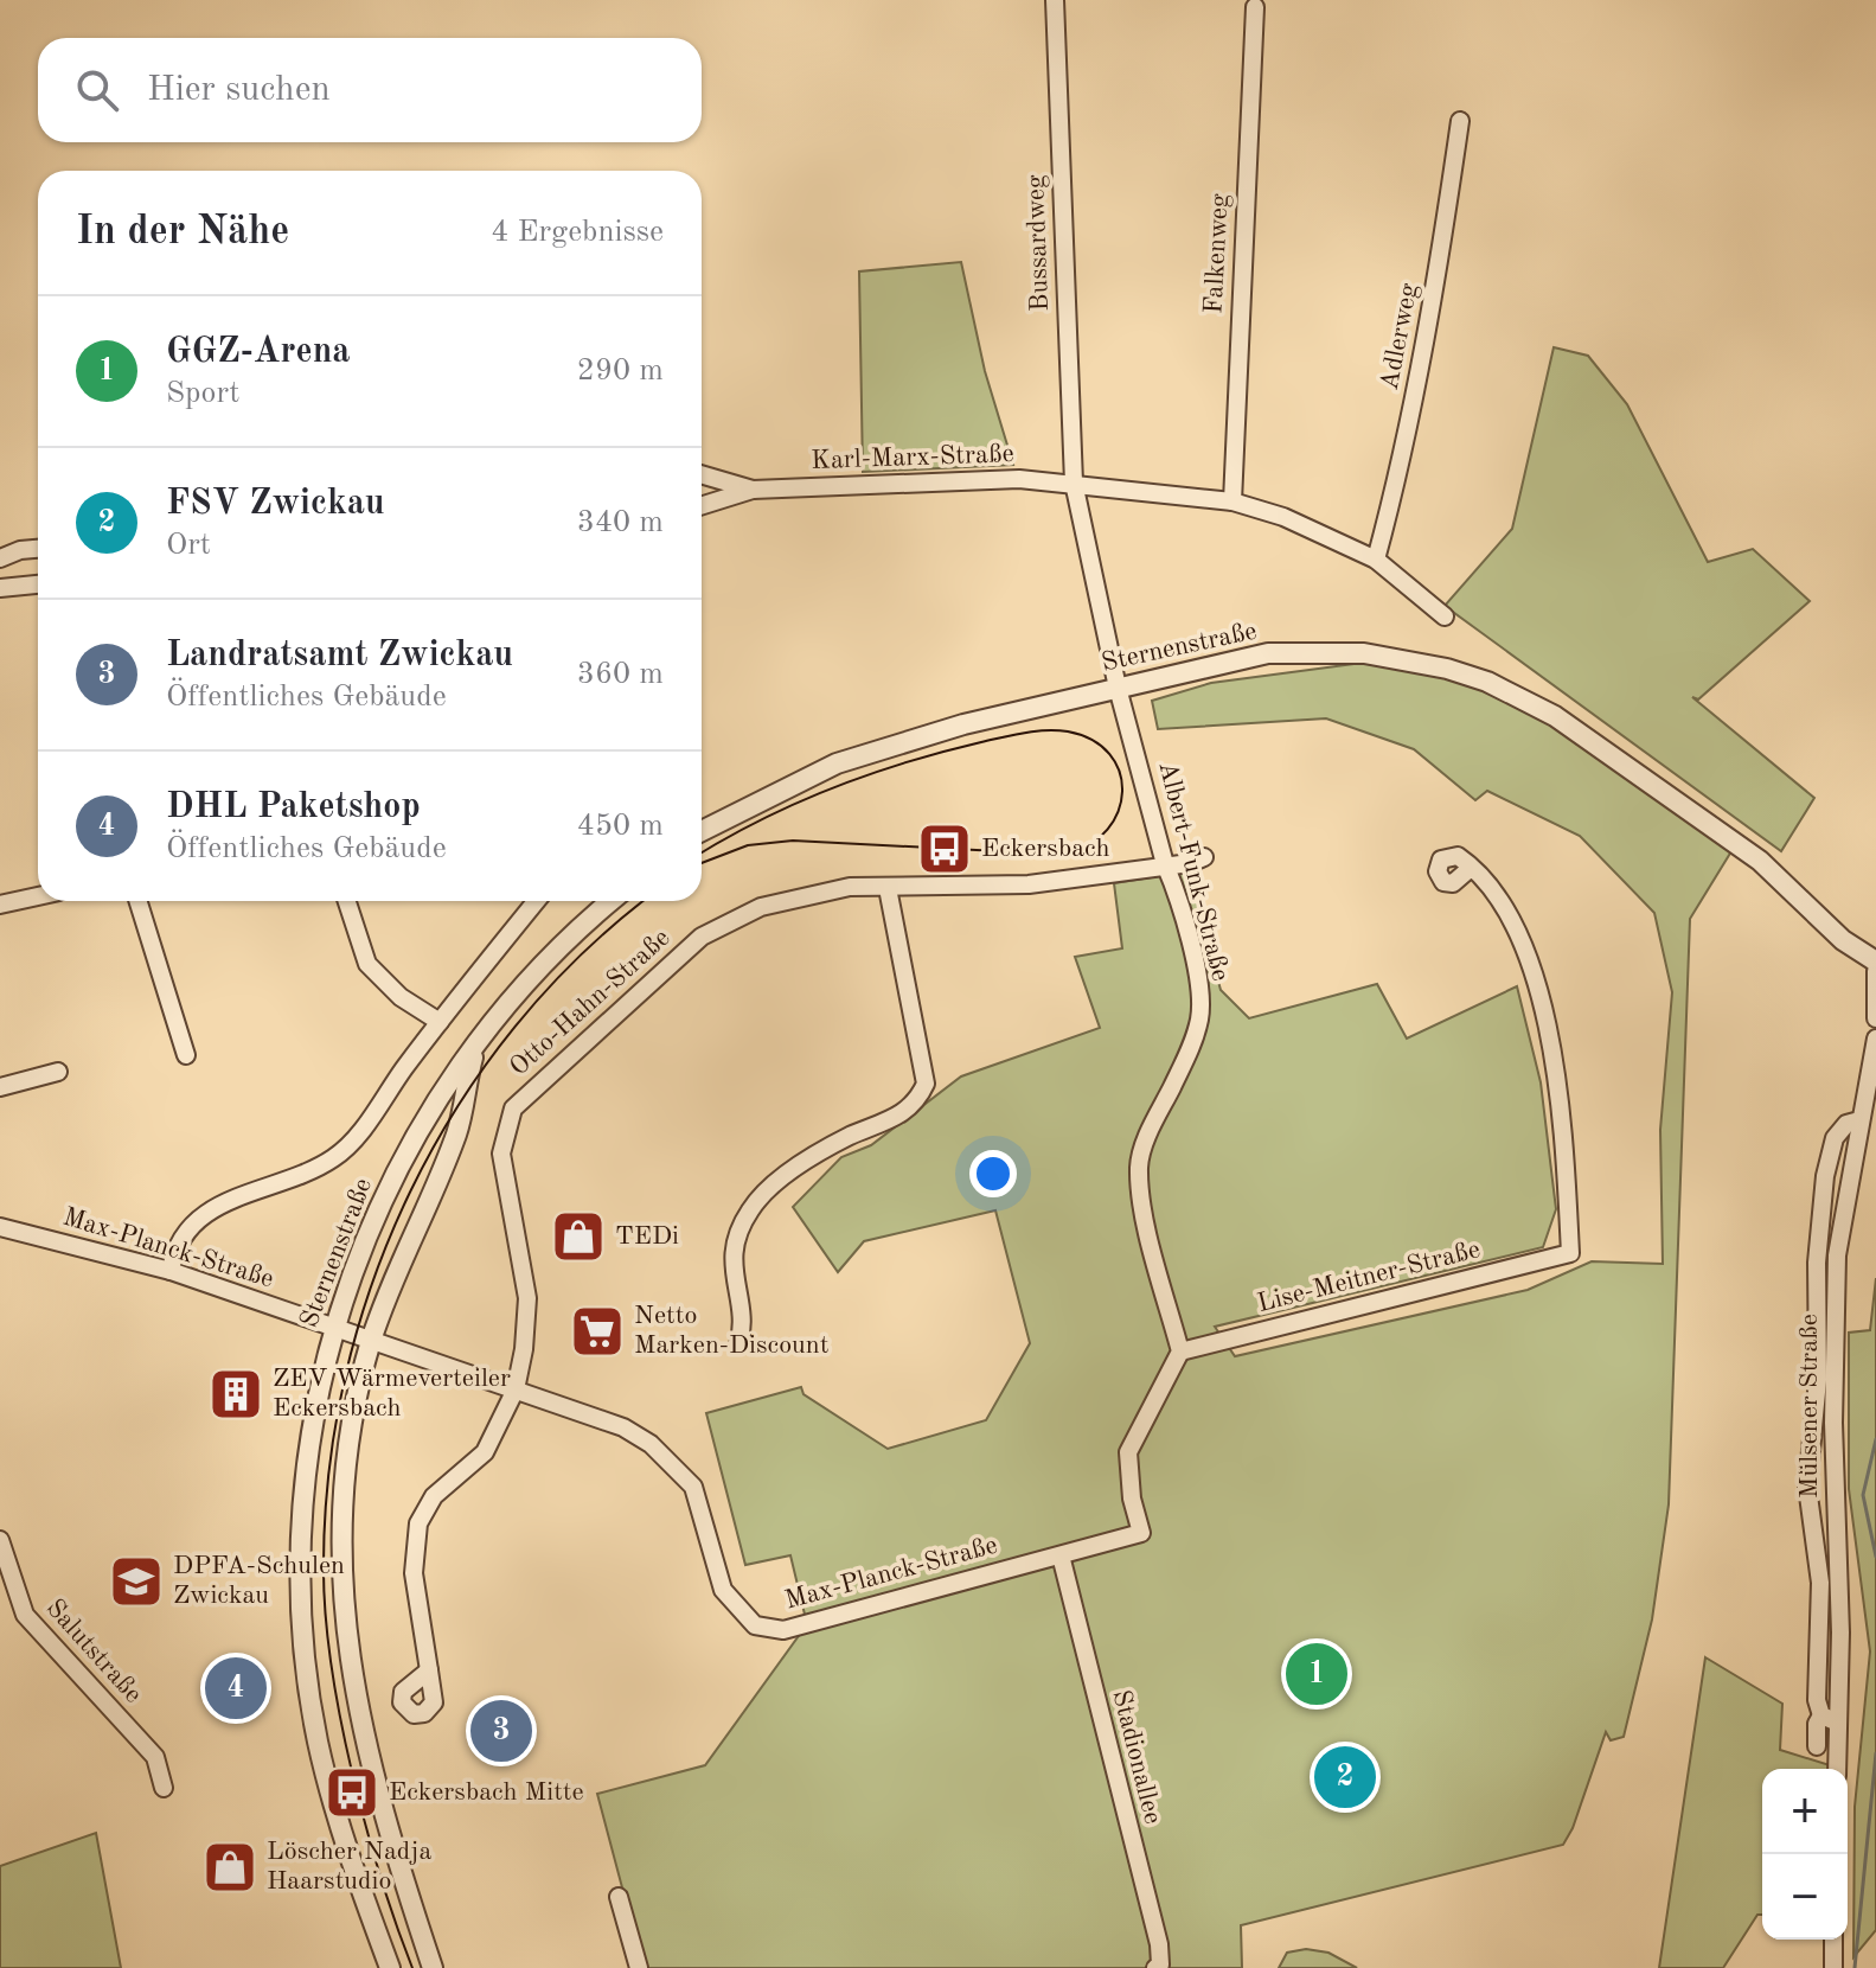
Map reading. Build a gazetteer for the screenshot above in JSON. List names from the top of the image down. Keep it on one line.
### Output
{"streets":{"street":["Bussardweg","Falkenweg","Adlerweg","Karl-Marx-Straße","Sternenstraße","Albert-Funk-Straße","Otto-Hahn-Straße","Max-Planck-Straße","Lise-Meitner-Straße","Mülsener Straße","Salutstraße","Stadionallee"]},"crossings":[["Bussardweg","Karl-Marx-Straße"],["Bussardweg","Albert-Funk-Straße"],["Falkenweg","Karl-Marx-Straße"],["Adlerweg","Karl-Marx-Straße"],["Karl-Marx-Straße","Albert-Funk-Straße"],["Sternenstraße","Albert-Funk-Straße"],["Sternenstraße","Max-Planck-Straße"],["Albert-Funk-Straße","Otto-Hahn-Straße"],["Albert-Funk-Straße","Max-Planck-Straße"],["Albert-Funk-Straße","Lise-Meitner-Straße"],["Otto-Hahn-Straße","Max-Planck-Straße"],["Max-Planck-Straße","Lise-Meitner-Straße"],["Max-Planck-Straße","Stadionallee"]],"places":{"bus stop":["Eckersbach","Eckersbach Mitte"],"shop":["TEDi","Löscher Nadja Haarstudio"],"supermarket":["Netto Marken-Discount"],"building":["ZEV Wärmeverteiler Eckersbach"],"school or university":["DPFA-Schulen Zwickau"]},"page":{"search":"Hier suchen","heading":["In der Nähe","4 Ergebnisse"],"list":[{"mark":"1","name":"GGZ-Arena","note":"Sport","value":"290 m"},{"mark":"2","name":"FSV Zwickau","note":"Ort","value":"340 m"},{"mark":"3","name":"Landratsamt Zwickau","note":"Öffentliches Gebäude","value":"360 m"},{"mark":"4","name":"DHL Paketshop","note":"Öffentliches Gebäude","value":"450 m"}],"pins":["1","4","3","2"],"map_buttons":["+","−"]}}
